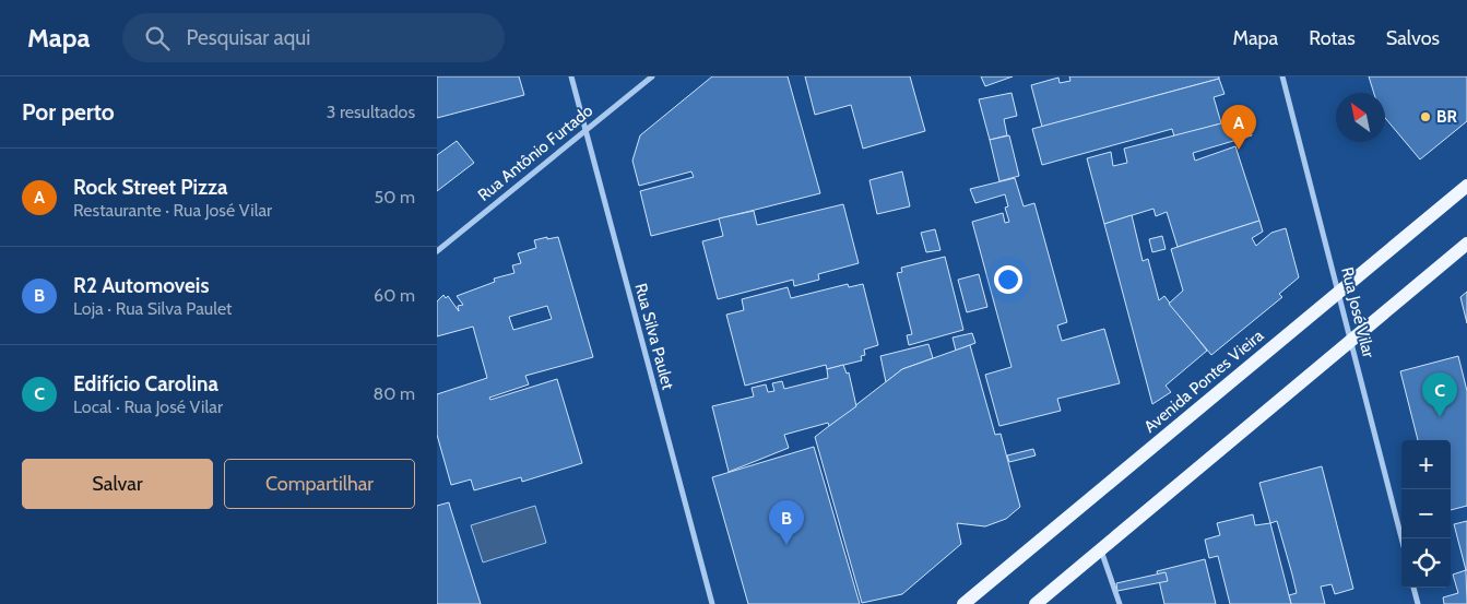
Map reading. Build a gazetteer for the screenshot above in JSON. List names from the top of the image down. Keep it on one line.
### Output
{"streets":{"main road":["Avenida Pontes Vieira"],"street":["Rua Antônio Furtado","Rua José Vilar","Rua Silva Paulet"]},"crossings":[["Rua Antônio Furtado","Rua Silva Paulet"],["Rua José Vilar","Avenida Pontes Vieira"]],"places":["BR"],"north":"top left","page":{"header":"Mapa","search":"Pesquisar aqui","nav":["Mapa","Rotas","Salvos"],"heading":["Por perto","3 resultados"],"pins":["A","C","B"],"list":[{"mark":"A","name":"Rock Street Pizza","note":"Restaurante · Rua José Vilar","value":"50 m"},{"mark":"B","name":"R2 Automoveis","note":"Loja · Rua Silva Paulet","value":"60 m"},{"mark":"C","name":"Edifício Carolina","note":"Local · Rua José Vilar","value":"80 m"}],"map_buttons":["+","−"],"buttons":["Salvar","Compartilhar"]}}
